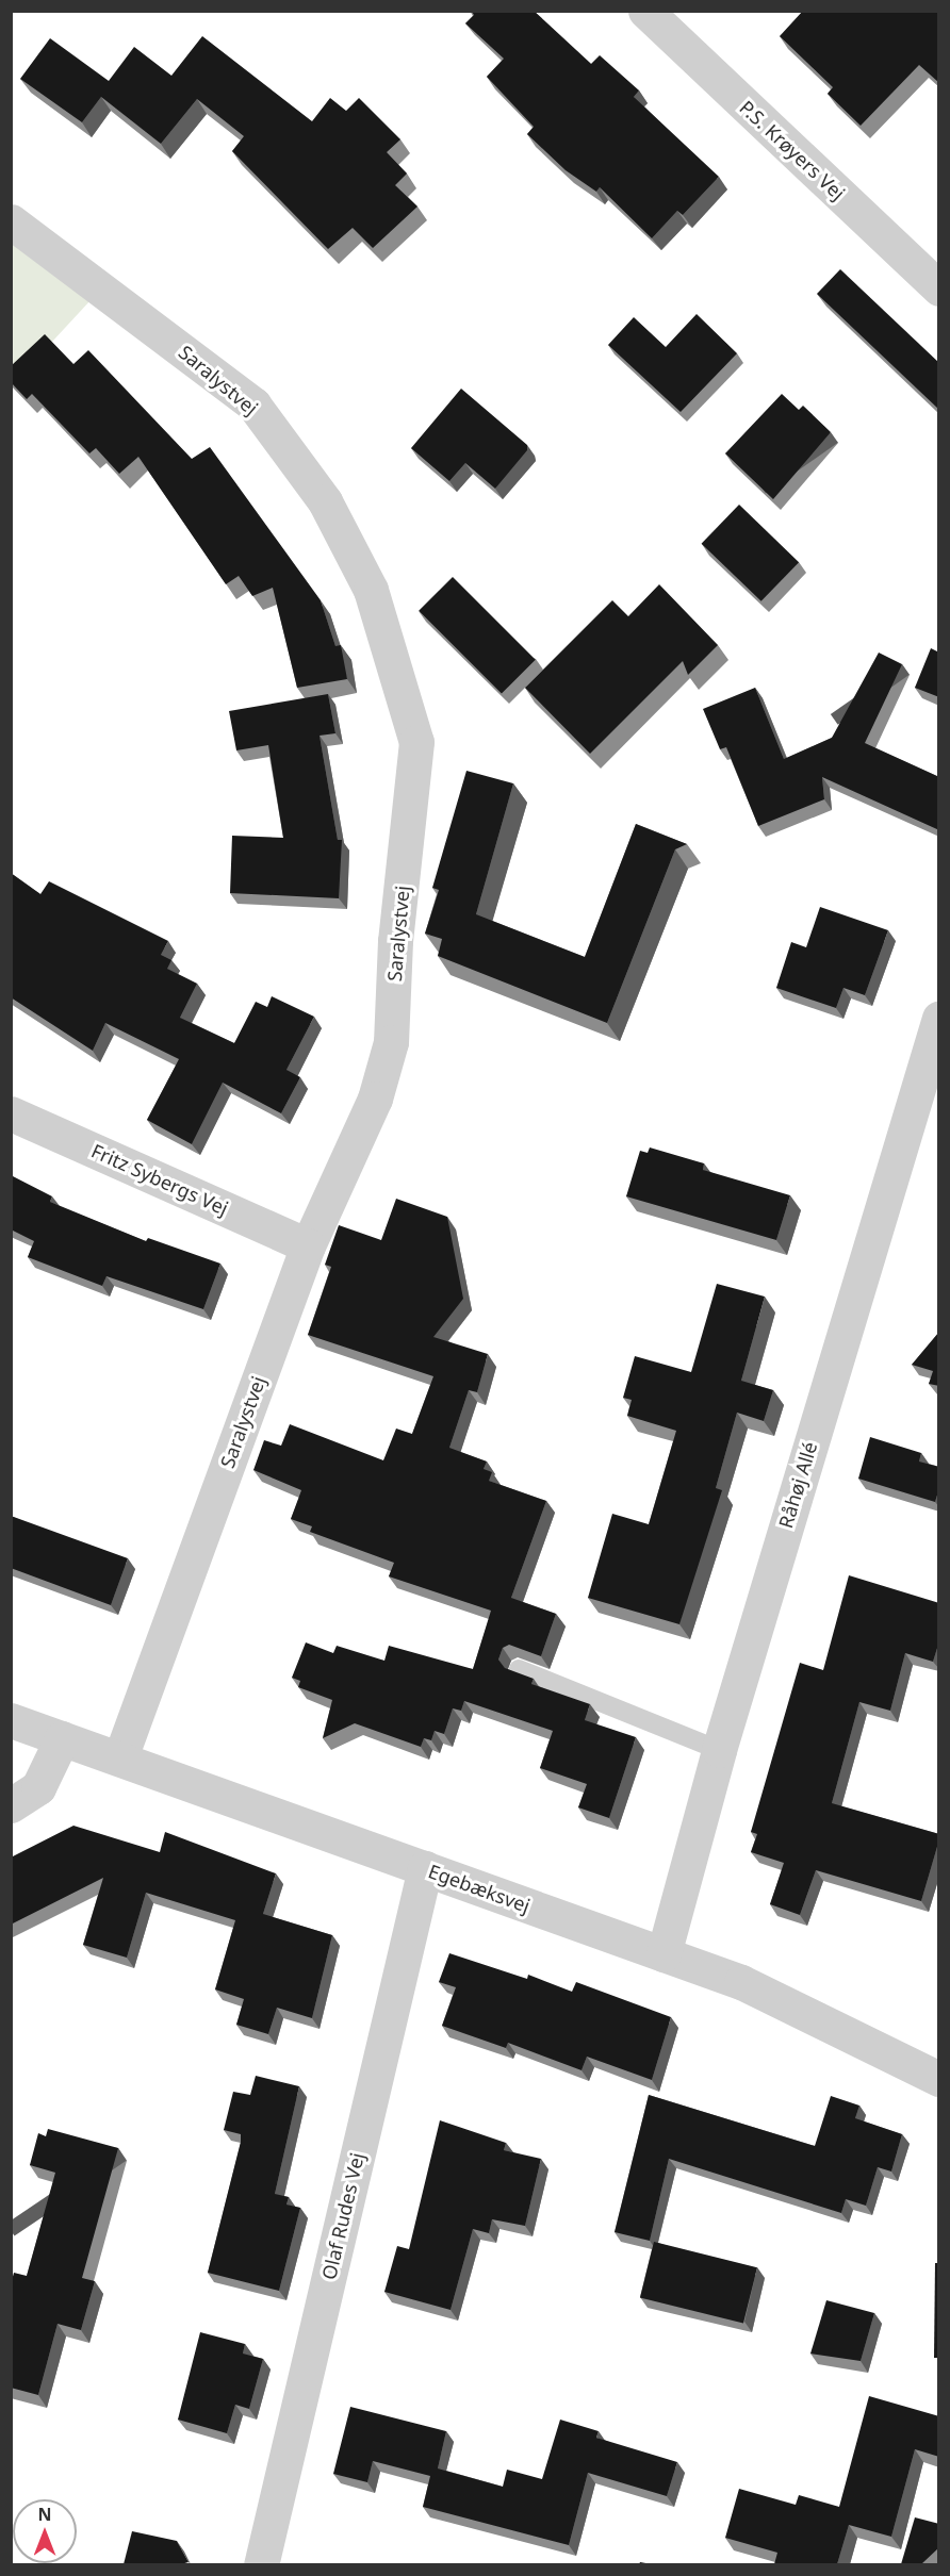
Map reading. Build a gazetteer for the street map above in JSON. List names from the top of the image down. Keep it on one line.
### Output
{"streets":{"street":["P.S. Krøyers Vej","Saralystvej","Fritz Sybergs Vej","Råhøj Allé","Egebæksvej","Olaf Rudes Vej"]},"crossings":[["Saralystvej","Fritz Sybergs Vej"],["Saralystvej","Egebæksvej"],["Råhøj Allé","Egebæksvej"],["Egebæksvej","Olaf Rudes Vej"]],"north":"top"}
